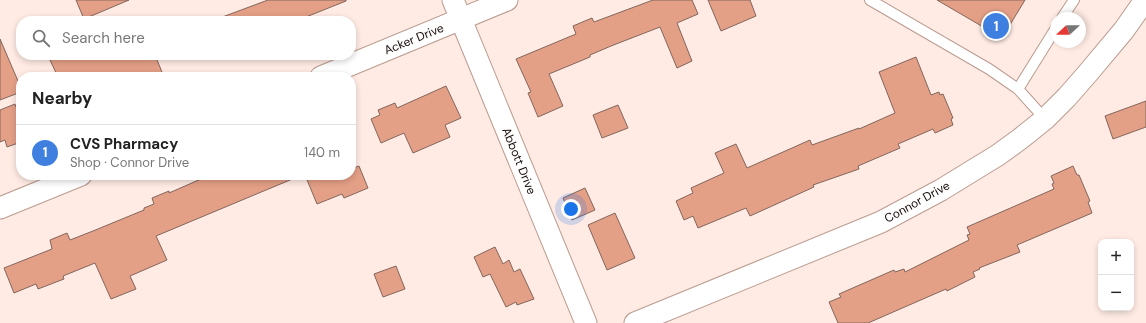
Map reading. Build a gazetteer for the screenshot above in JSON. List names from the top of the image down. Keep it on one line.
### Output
{"streets":{"street":["Acker Drive","Abbott Drive","Connor Drive"]},"crossings":[["Acker Drive","Abbott Drive"]],"north":"left","page":{"pins":"1","search":"Search here","heading":"Nearby","list":[{"mark":"1","name":"CVS Pharmacy","note":"Shop · Connor Drive","value":"140 m"}],"map_buttons":["+","−"]}}
